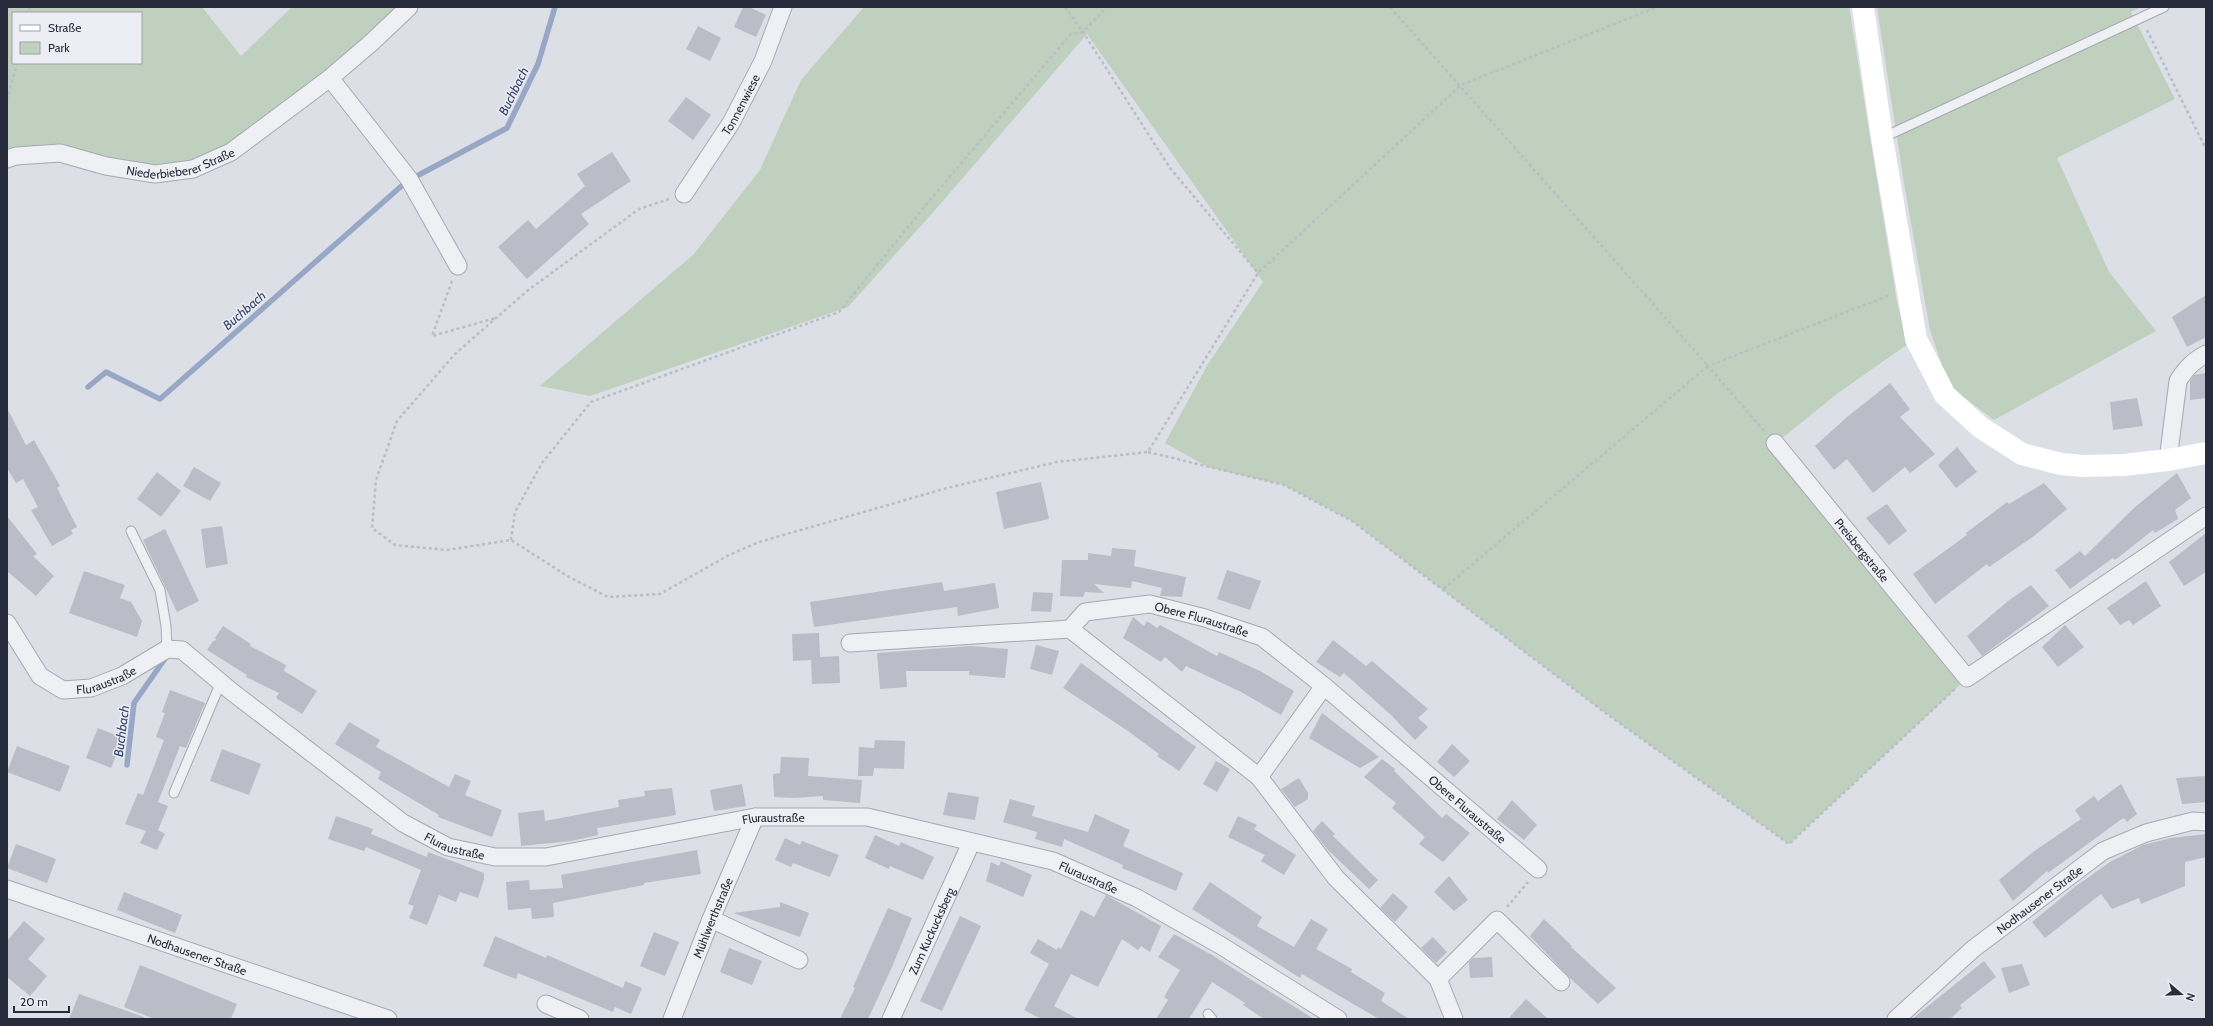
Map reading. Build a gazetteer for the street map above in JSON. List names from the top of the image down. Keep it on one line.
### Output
{"streets":{"street":["Tonnenwiese","Niederbieberer Straße","Preisbergstraße","Obere Fluraustraße","Fluraustraße","Nodhausener Straße","Mühlwerthstraße","Zum Kuckucksberg"]},"crossings":[["Fluraustraße","Mühlwerthstraße"],["Fluraustraße","Zum Kuckucksberg"]],"water":["Buchbach"],"legend":["Straße","Park"],"scale_bar":"20 m","north":"right"}
